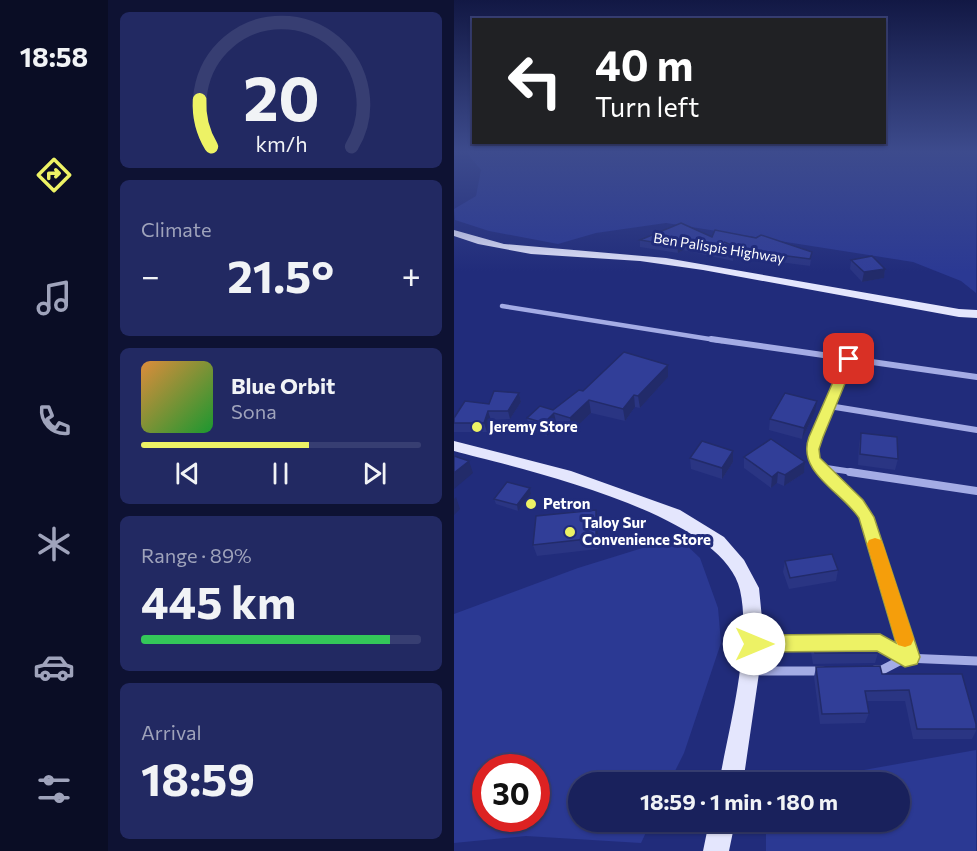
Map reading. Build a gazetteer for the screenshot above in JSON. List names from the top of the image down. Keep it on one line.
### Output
{"streets":{"main road":["Ben Palispis Highway"]},"places":["Jeremy Store","Petron","Taloy Sur Convenience Store"],"page":{"tabs":"18:58","turn":["40 m","Turn left"],"tile":["Climate",["Range · 89%","445 km"],["Arrival","18:59"]],"heat":["−","21.5°","+"],"song":["Blue Orbit","Sona"],"limit":"30","trip":"18:59 · 1 min · 180 m","gauge":["20","km/h"]}}
